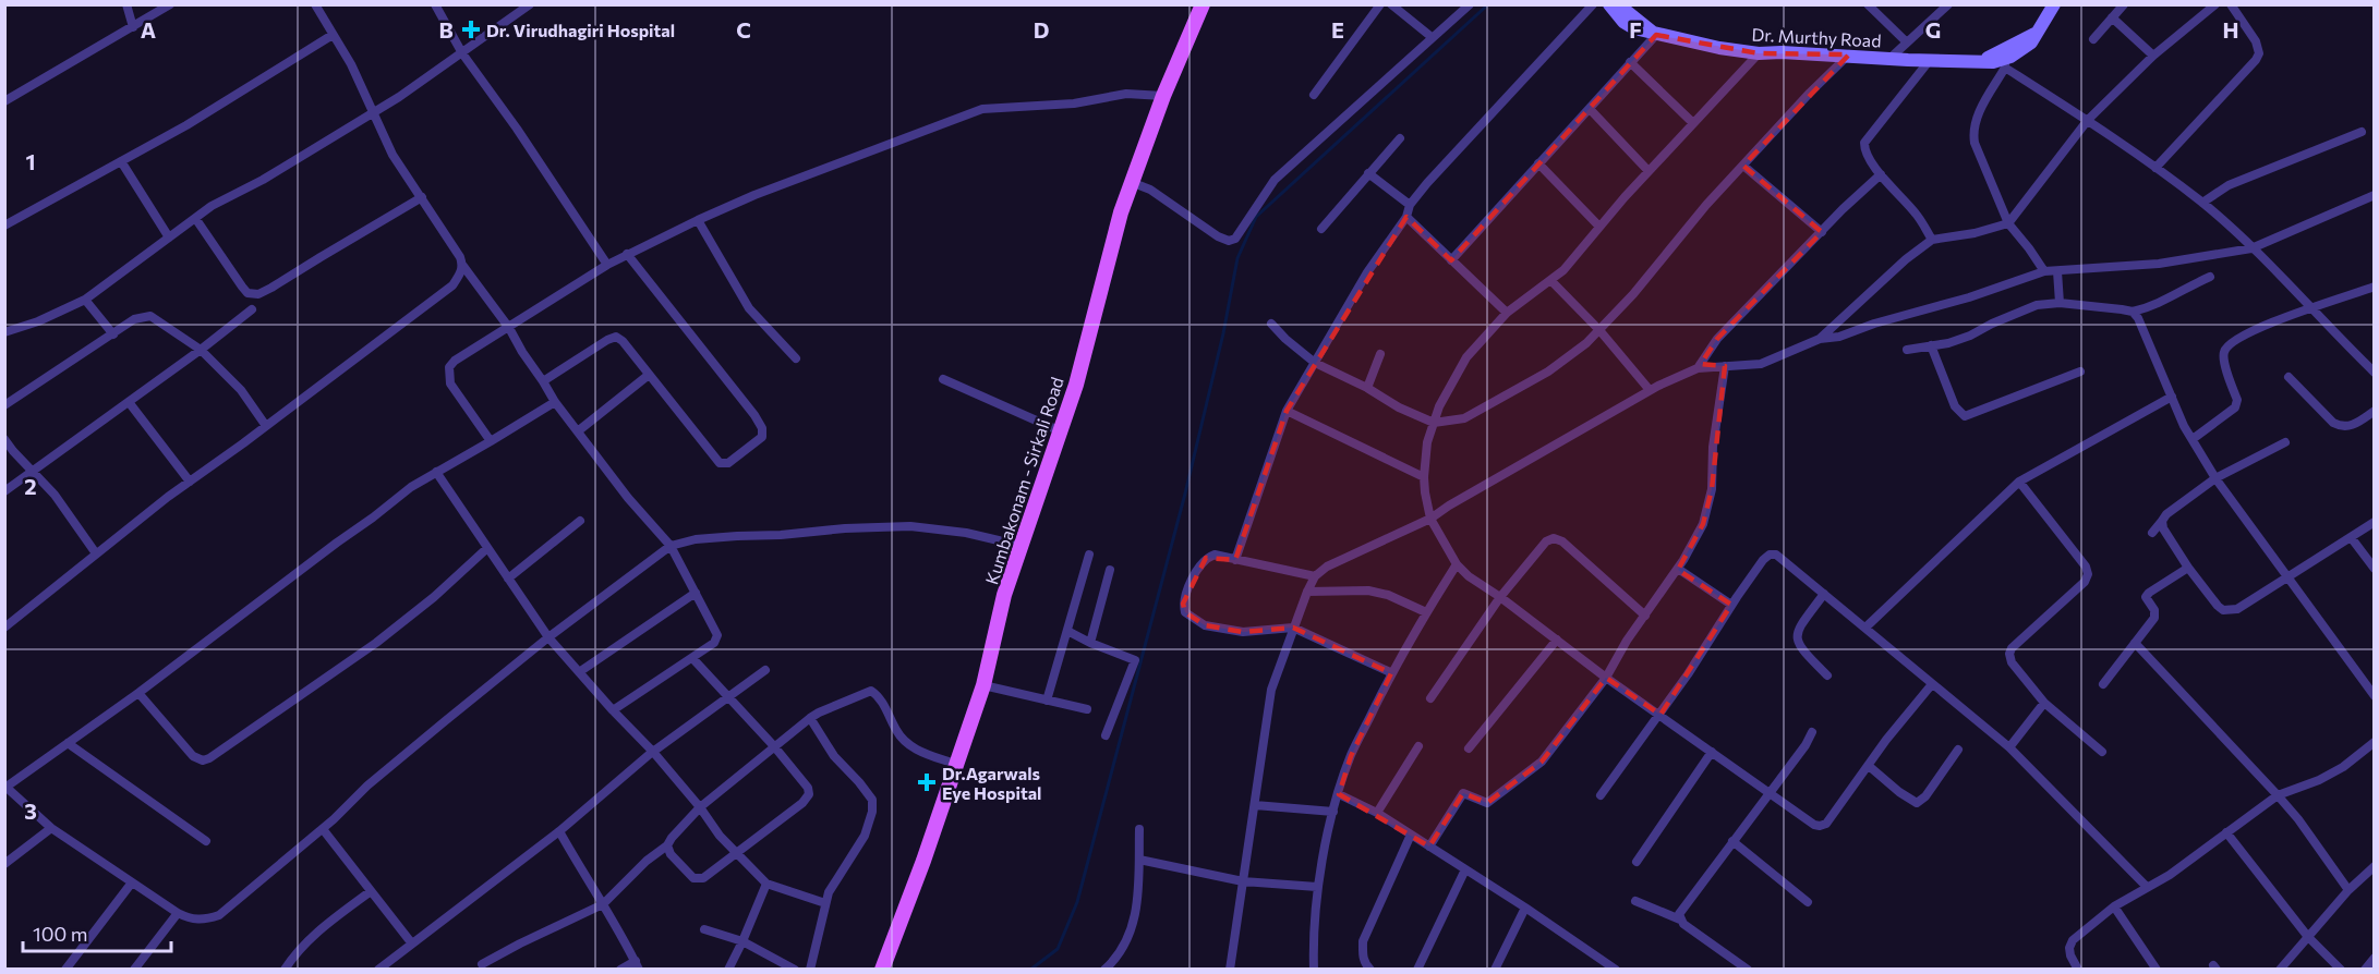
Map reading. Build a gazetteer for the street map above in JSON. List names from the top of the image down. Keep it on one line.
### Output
{"streets":{"main road":["Dr. Murthy Road","Kumbakonam - Sirkali Road"]},"places":{"health":["Dr. Virudhagiri Hospital","Dr.Agarwals Eye Hospital"]},"scale_bar":"100 m","grid":{"columns":["A","B","C","D","E","F","G","H"],"rows":["1","2","3"]}}
